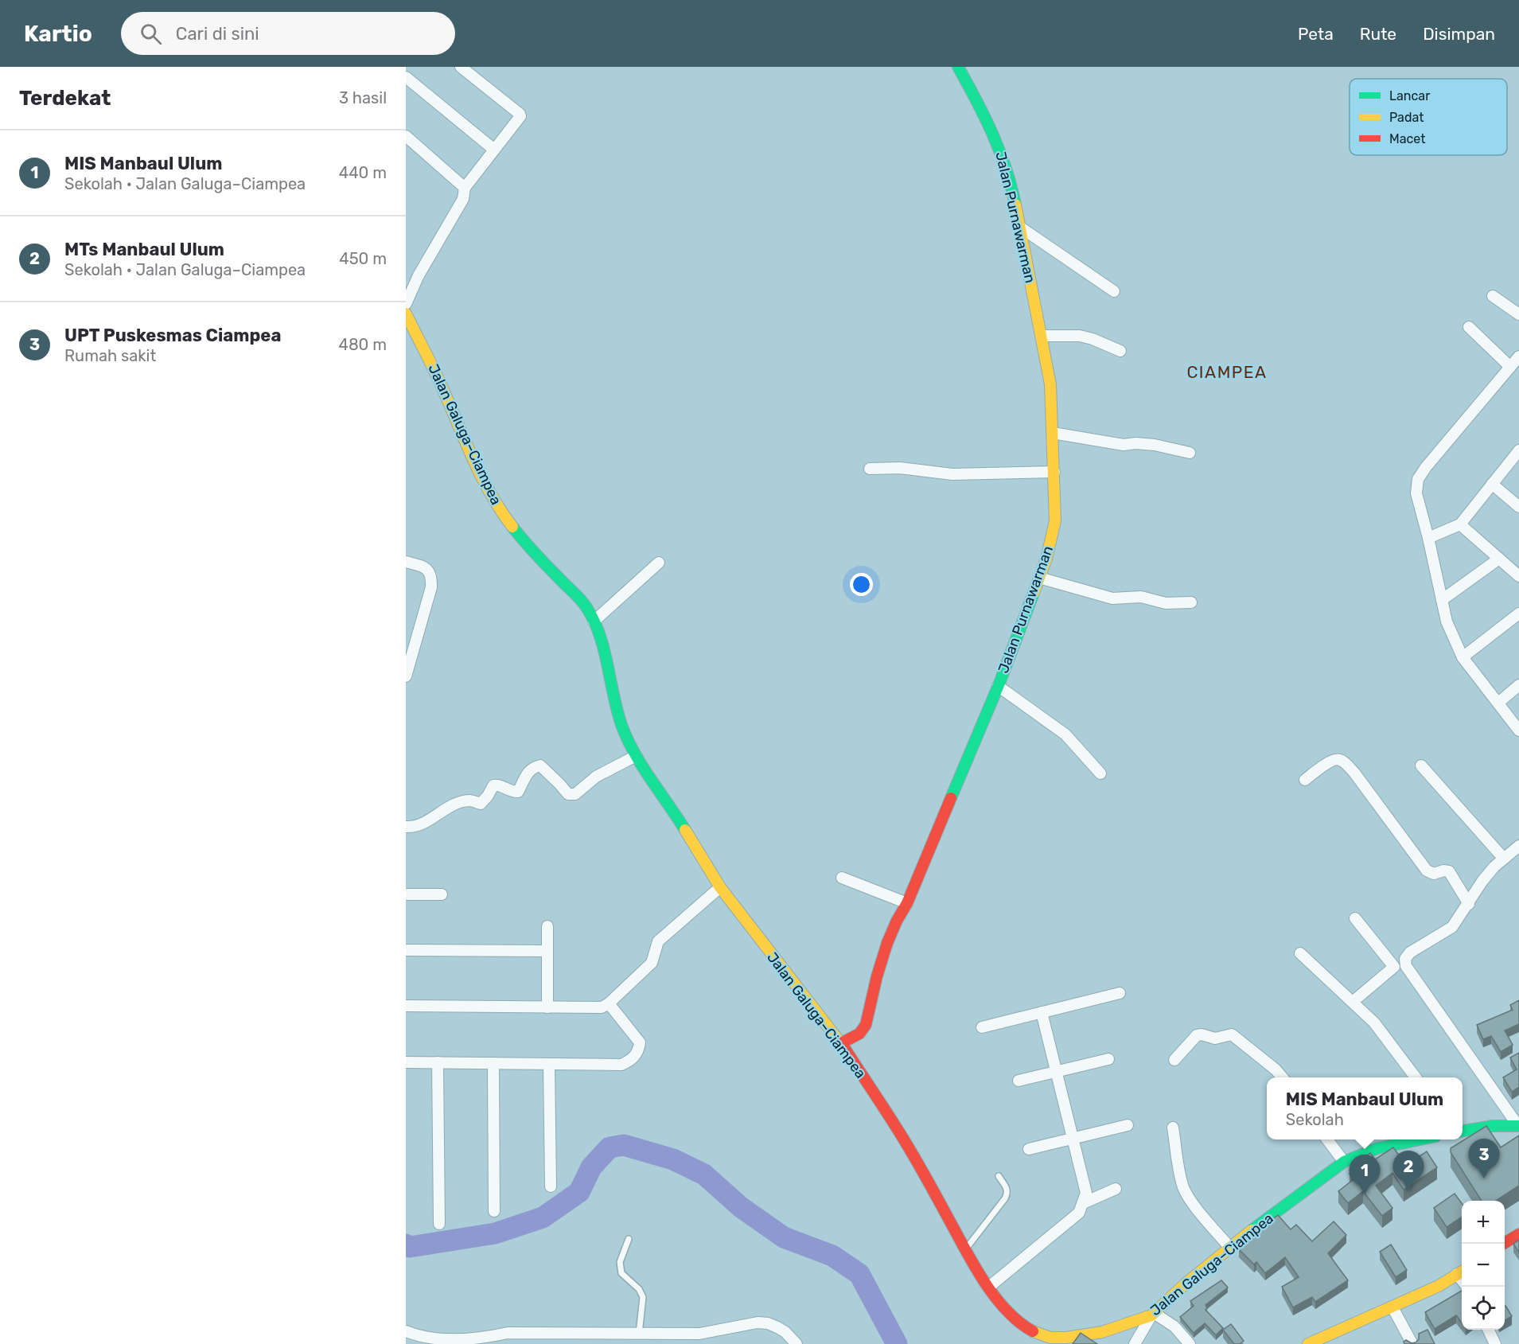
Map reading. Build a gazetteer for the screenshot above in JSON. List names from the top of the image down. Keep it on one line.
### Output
{"streets":{"street":["Jalan Purnawarman","Jalan Galuga–Ciampea"]},"crossings":[["Jalan Purnawarman","Jalan Galuga–Ciampea"]],"districts":["CIAMPEA"],"legend":["Lancar","Padat","Macet"],"page":{"header":"Kartio","search":"Cari di sini","nav":["Peta","Rute","Disimpan"],"heading":["Terdekat","3 hasil"],"list":[{"mark":"1","name":"MIS Manbaul Ulum","note":"Sekolah · Jalan Galuga–Ciampea","value":"440 m"},{"mark":"2","name":"MTs Manbaul Ulum","note":"Sekolah · Jalan Galuga–Ciampea","value":"450 m"},{"mark":"3","name":"UPT Puskesmas Ciampea","note":"Rumah sakit","value":"480 m"}],"popup":["MIS Manbaul Ulum","Sekolah"],"pins":["3","2","1"],"map_buttons":["+","−"]}}
